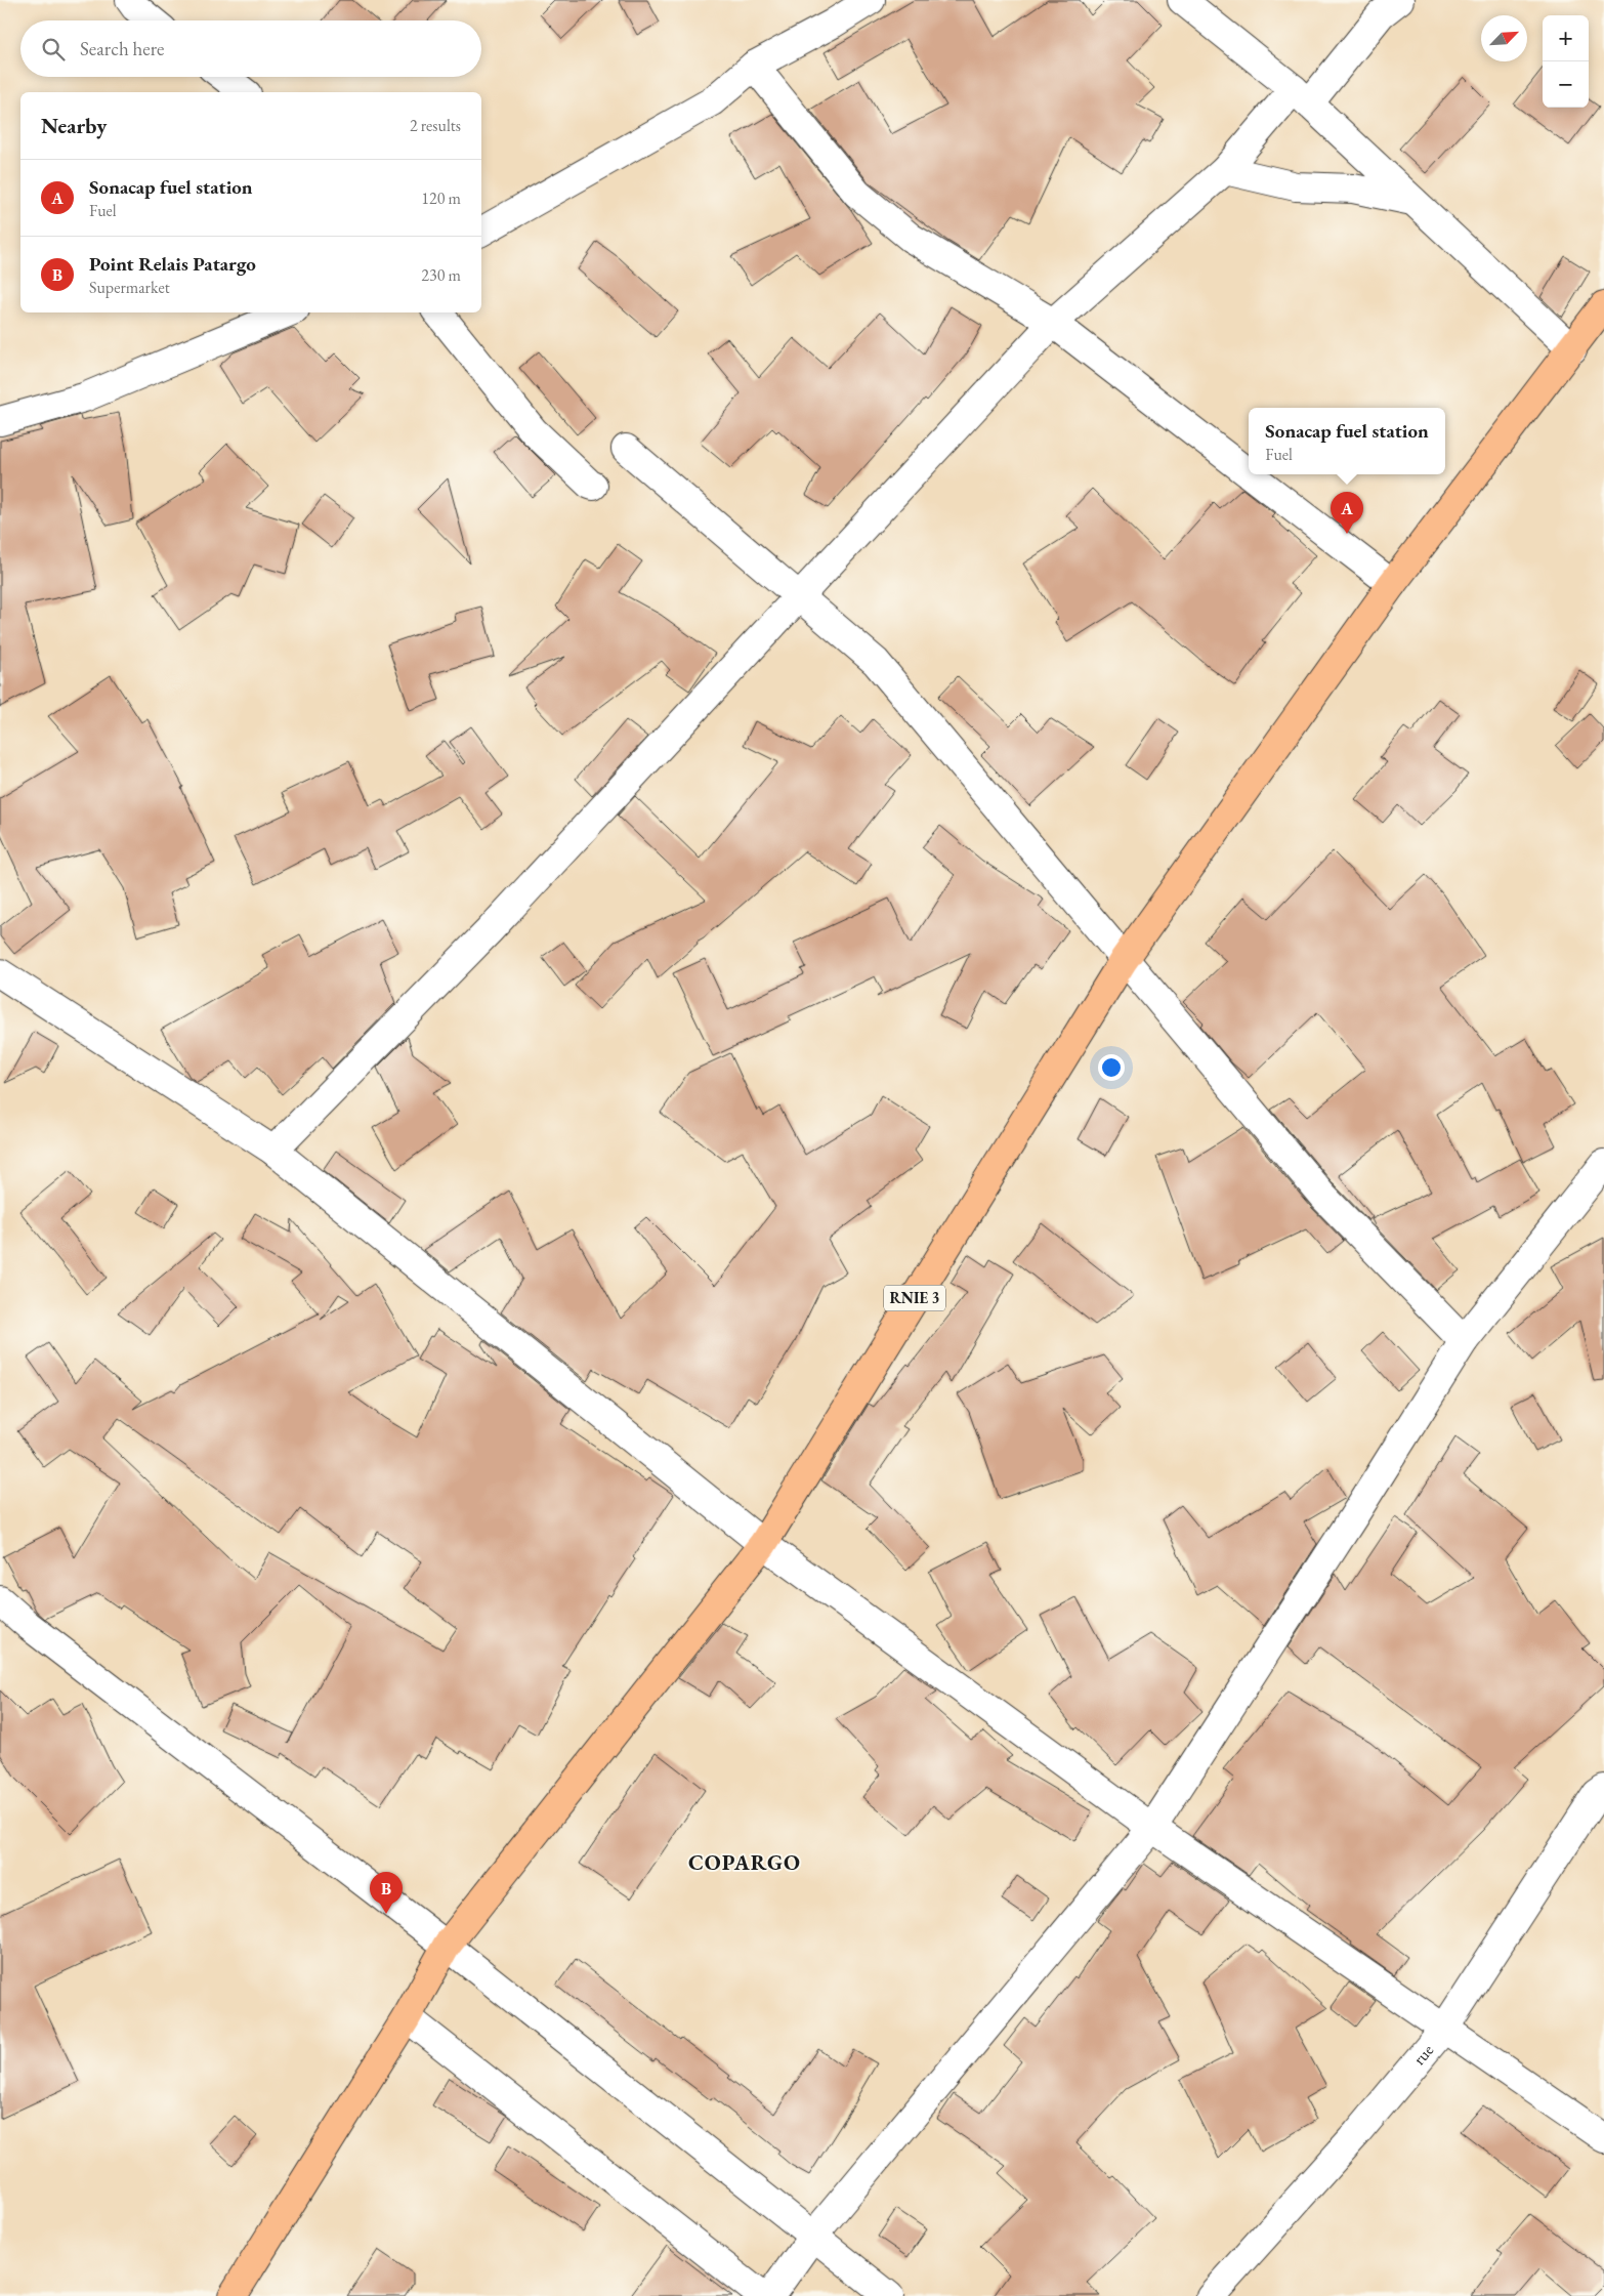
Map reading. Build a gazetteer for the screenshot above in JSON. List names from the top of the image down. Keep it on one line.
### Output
{"streets":{"highway":["RNIE 3"],"street":["rue"]},"districts":["COPARGO"],"north":"top right","page":{"map_buttons":["+","−"],"search":"Search here","heading":["Nearby","2 results"],"list":[{"mark":"A","name":"Sonacap fuel station","note":"Fuel","value":"120 m"},{"mark":"B","name":"Point Relais Patargo","note":"Supermarket","value":"230 m"}],"popup":["Sonacap fuel station","Fuel"],"pins":["A","B"]}}
